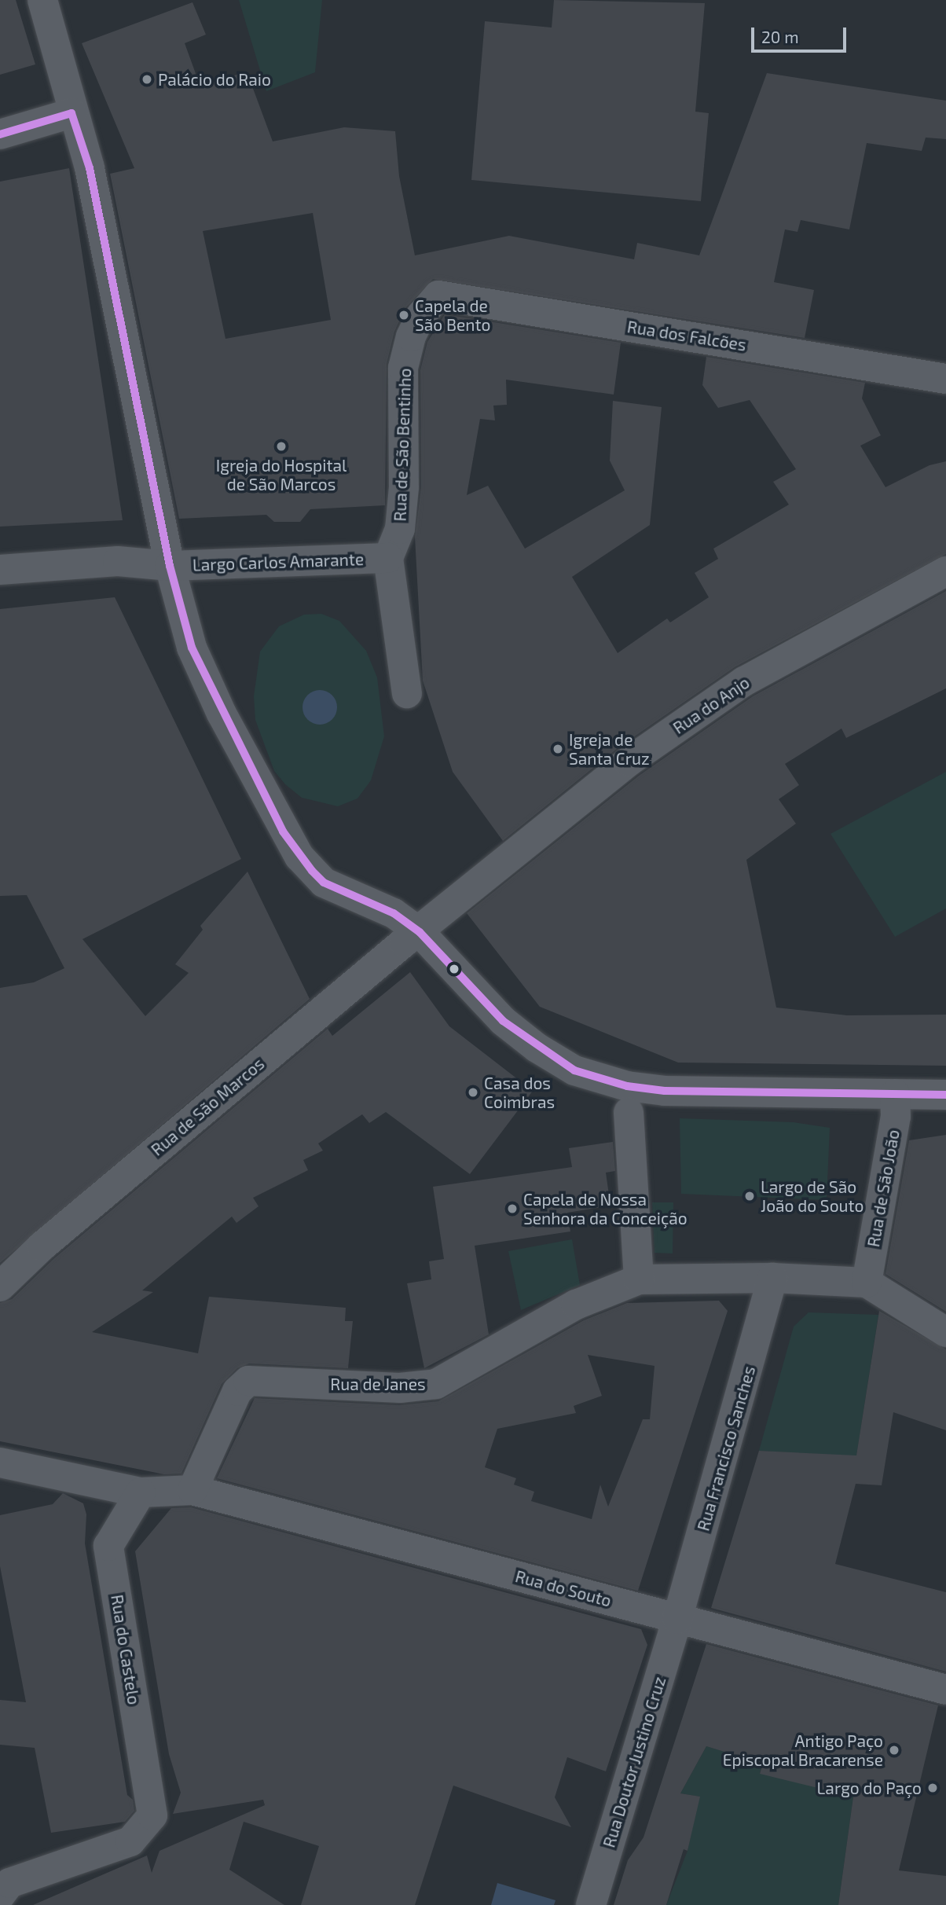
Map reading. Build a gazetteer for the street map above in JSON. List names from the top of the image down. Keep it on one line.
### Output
{"streets":{"street":["Rua dos Falcões","Rua de São Bentinho","Largo Carlos Amarante","Rua do Anjo","Rua de São Marcos","Rua de São João","Rua de Janes","Rua Francisco Sanches","Rua do Souto","Rua do Castelo","Rua Doutor Justino Cruz"]},"crossings":[["Rua dos Falcões","Rua de São Bentinho"],["Rua de São Bentinho","Largo Carlos Amarante"],["Largo Carlos Amarante","Rua do Anjo"],["Largo Carlos Amarante","Rua de São Marcos"],["Largo Carlos Amarante","Rua de São João"],["Rua do Anjo","Rua de São Marcos"],["Rua de Janes","Rua do Souto"],["Rua Francisco Sanches","Rua do Souto"],["Rua Francisco Sanches","Rua Doutor Justino Cruz"],["Rua do Souto","Rua Doutor Justino Cruz"]],"places":["Palácio do Raio","Capela de São Bento","Igreja do Hospital de São Marcos","Igreja de Santa Cruz","Casa dos Coimbras","Largo de São João do Souto","Capela de Nossa Senhora da Conceição","Antigo Paço Episcopal Bracarense","Largo do Paço"],"scale_bar":"20 m"}
